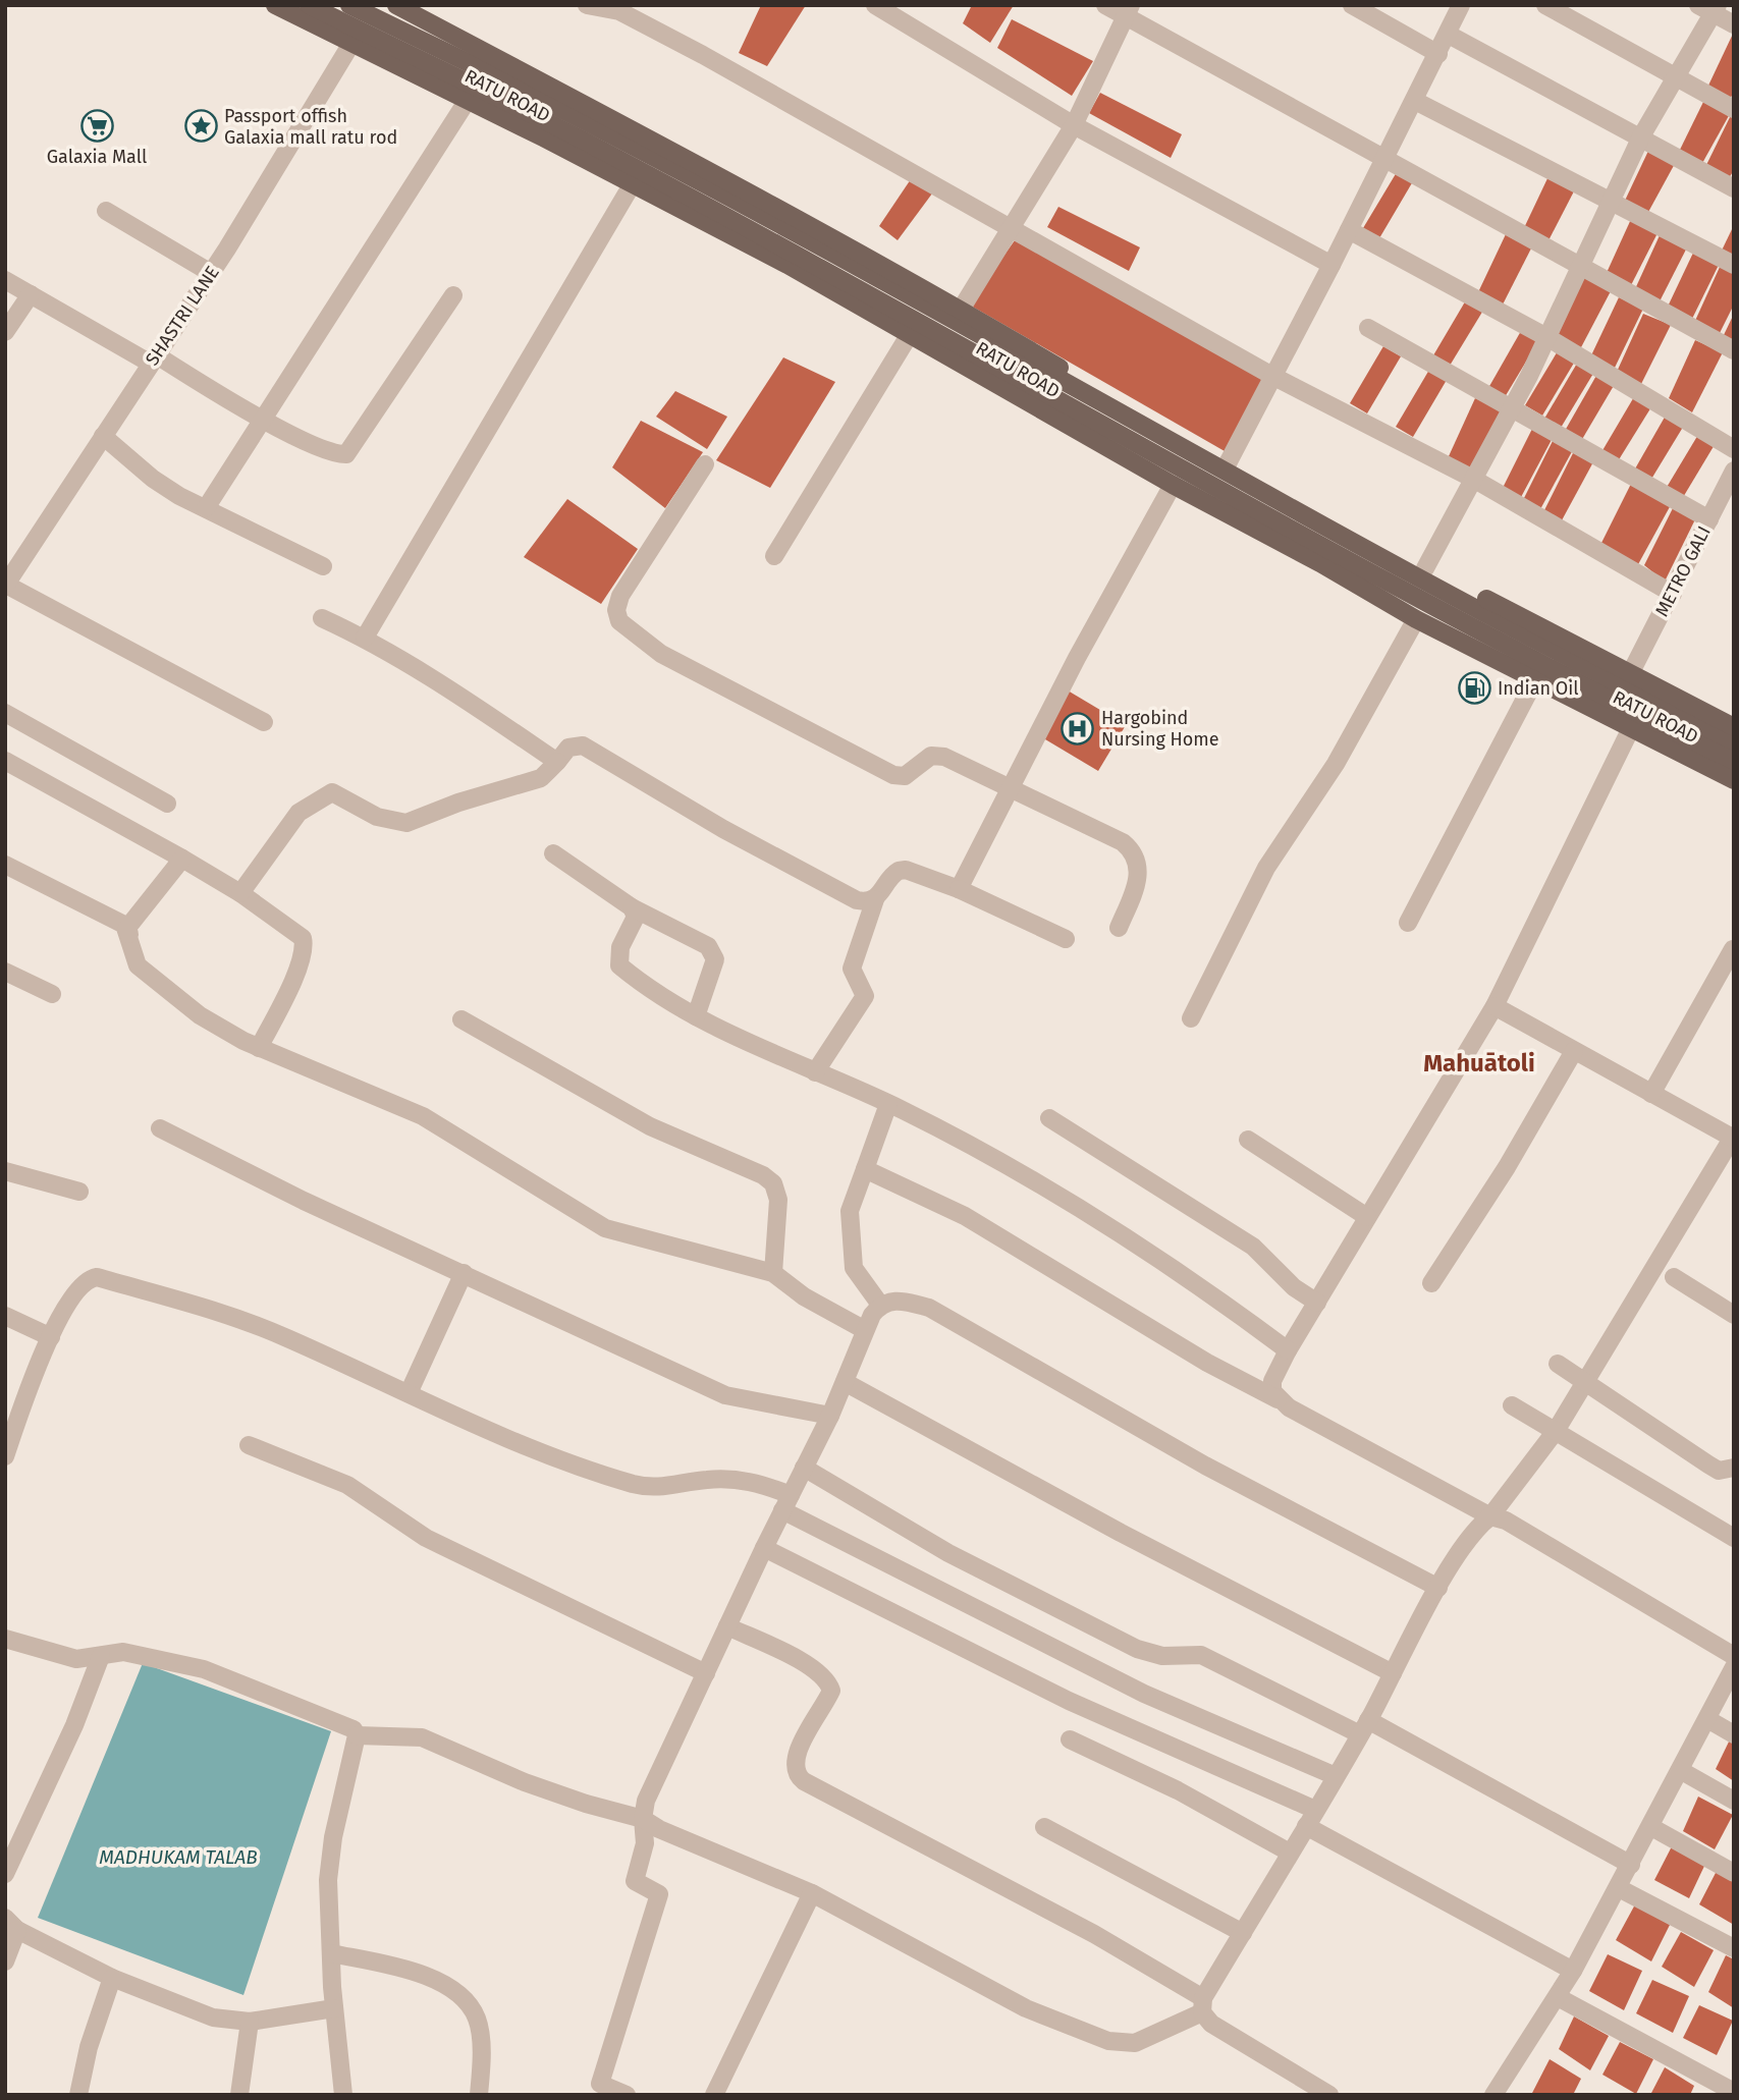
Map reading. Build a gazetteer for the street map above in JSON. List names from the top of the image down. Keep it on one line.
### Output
{"streets":{"main road":["RATU ROAD"],"street":["SHASTRI LANE","METRO GALI"]},"crossings":[["RATU ROAD","SHASTRI LANE"],["RATU ROAD","METRO GALI"]],"districts":["Mahuātoli"],"water":["MADHUKAM TALAB"],"places":{"supermarket":["Galaxia Mall"],"place":["Passport offish Galaxia mall ratu rod"],"fuel station":["Indian Oil"],"hospital":["Hargobind Nursing Home"]}}
